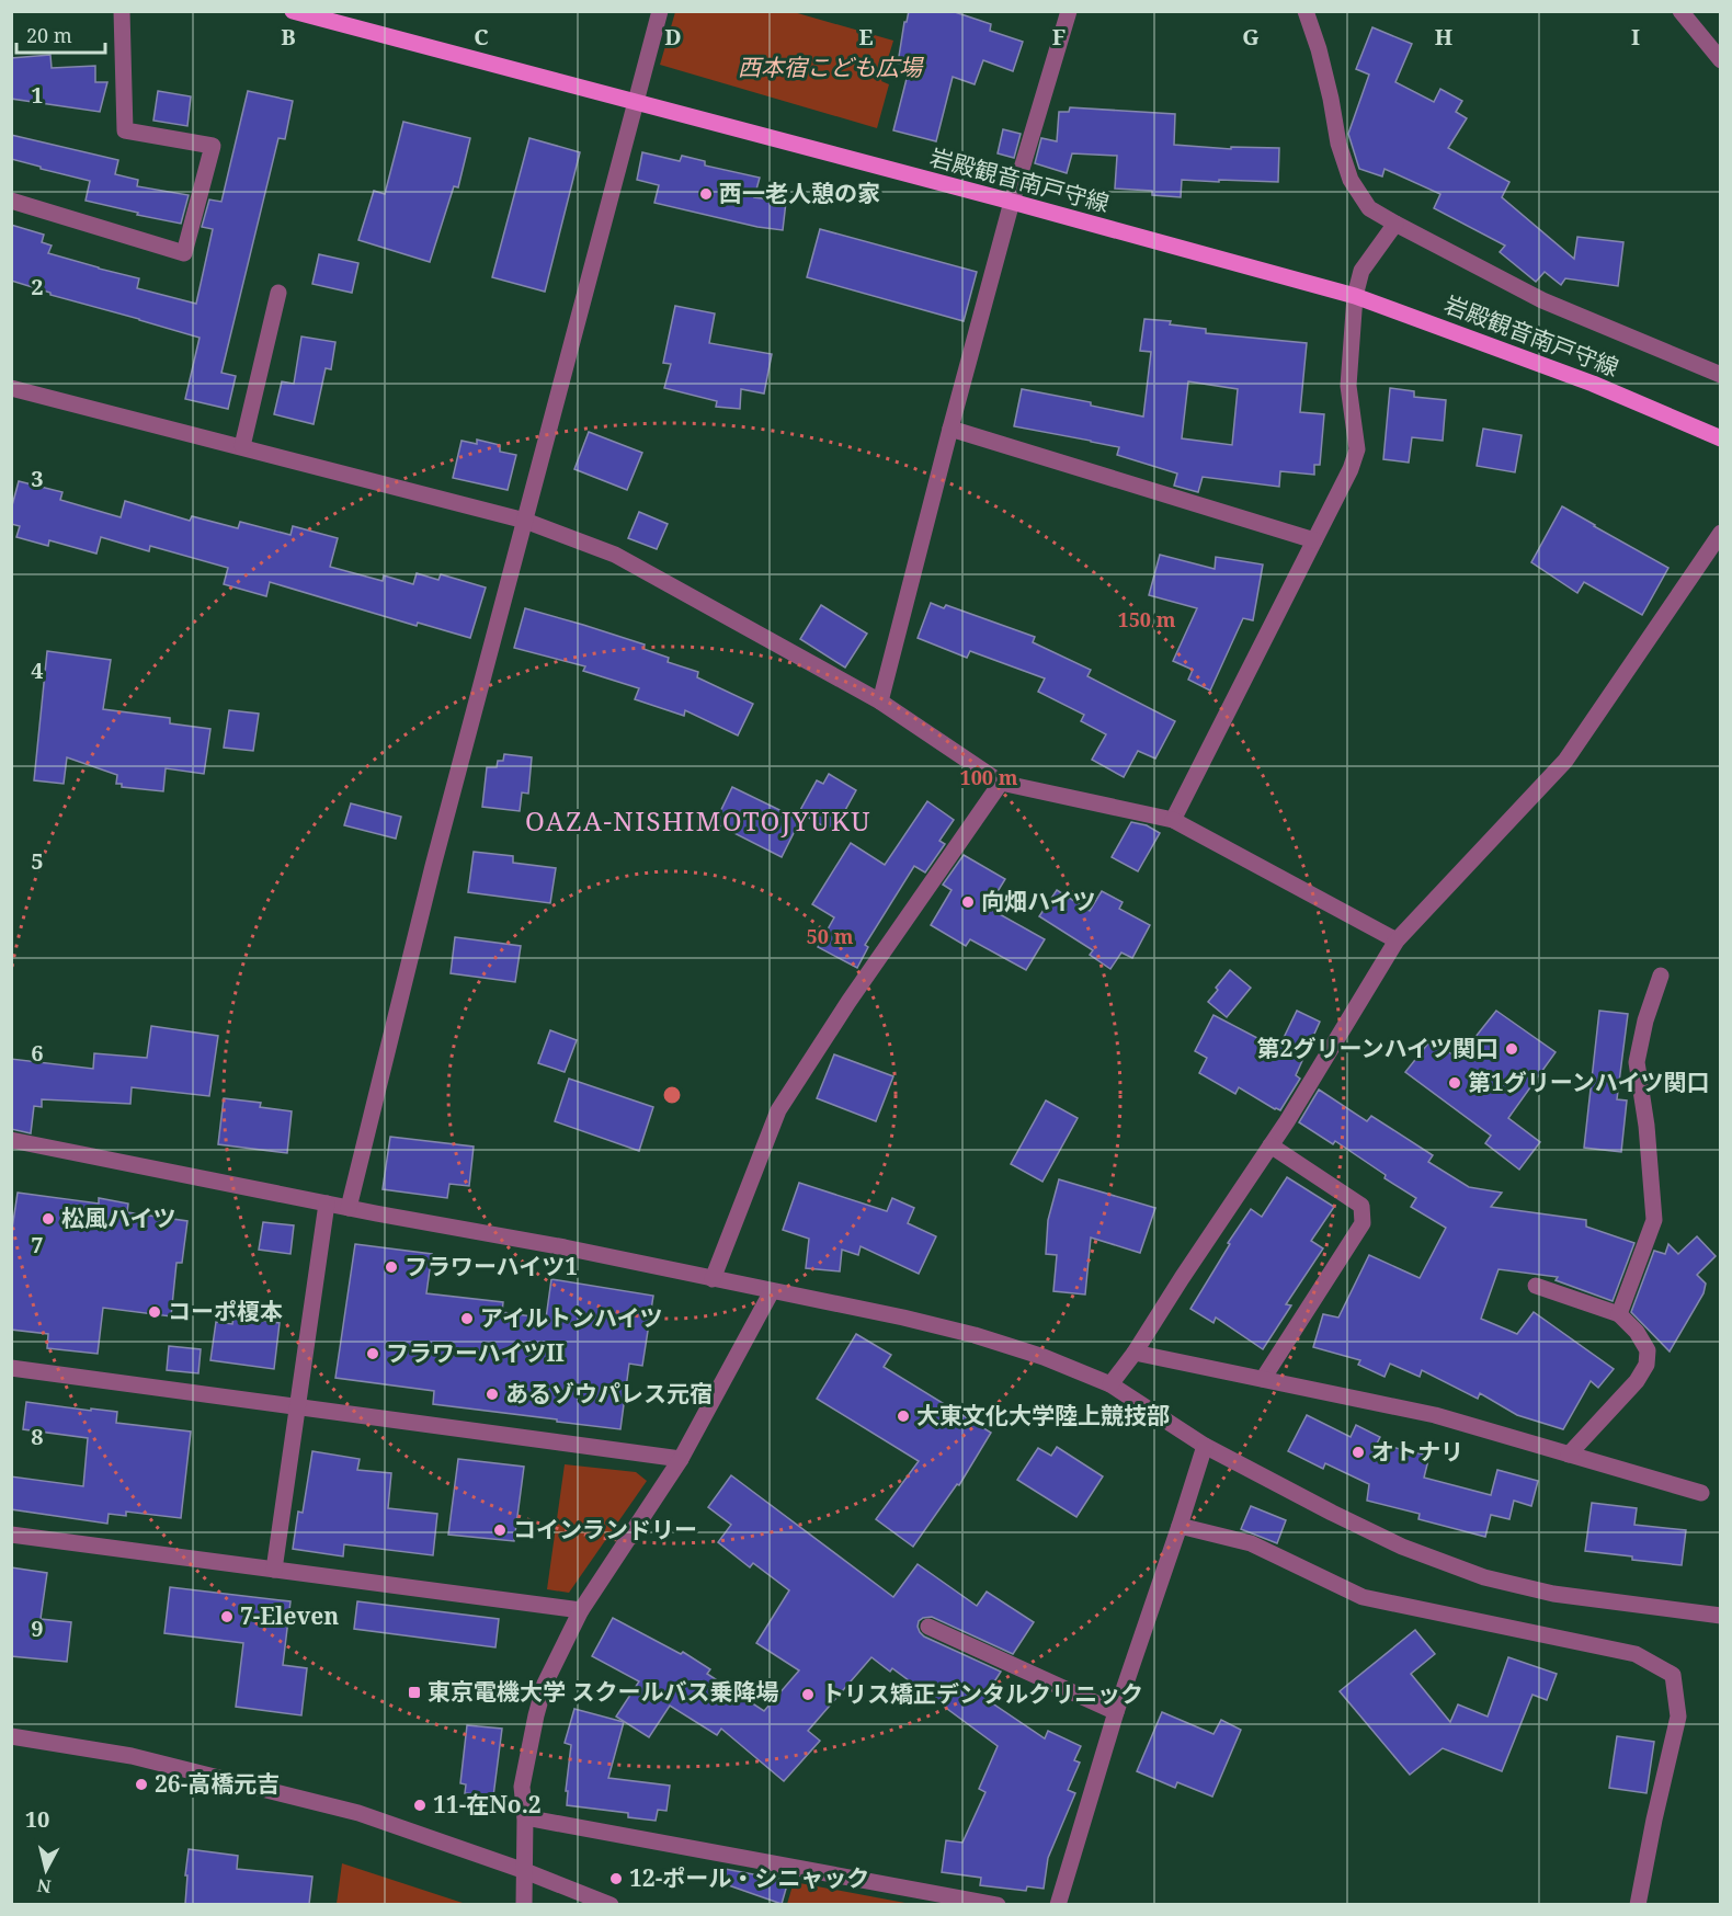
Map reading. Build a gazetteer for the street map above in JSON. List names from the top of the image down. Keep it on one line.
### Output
{"streets":{"main road":["岩殿観音南戸守線"]},"districts":["OAZA-NISHIMOTOJYUKU"],"parks":["西本宿こども広場"],"places":{"other":["西一老人憩の家","向畑ハイツ","第2グリーンハイツ関口","第1グリーンハイツ関口","松風ハイツ","フラワーハイツ1","コーポ榎本","アイルトンハイツ","フラワーハイツII","あるゾウパレス元宿","大東文化大学陸上競技部","オトナリ","コインランドリー","7-Eleven","トリス矯正デンタルクリニック","26-高橋元吉","11-在No.2","12-ポール・シニャック"],"transit":["東京電機大学 スクールバス乗降場"]},"scale_bar":"20 m","north":"bottom","grid":{"columns":["B","C","D","E","F","G","H","I"],"rows":["1","2","3","4","5","6","7","8","9","10"]},"rings":["150 m","100 m","50 m"]}
